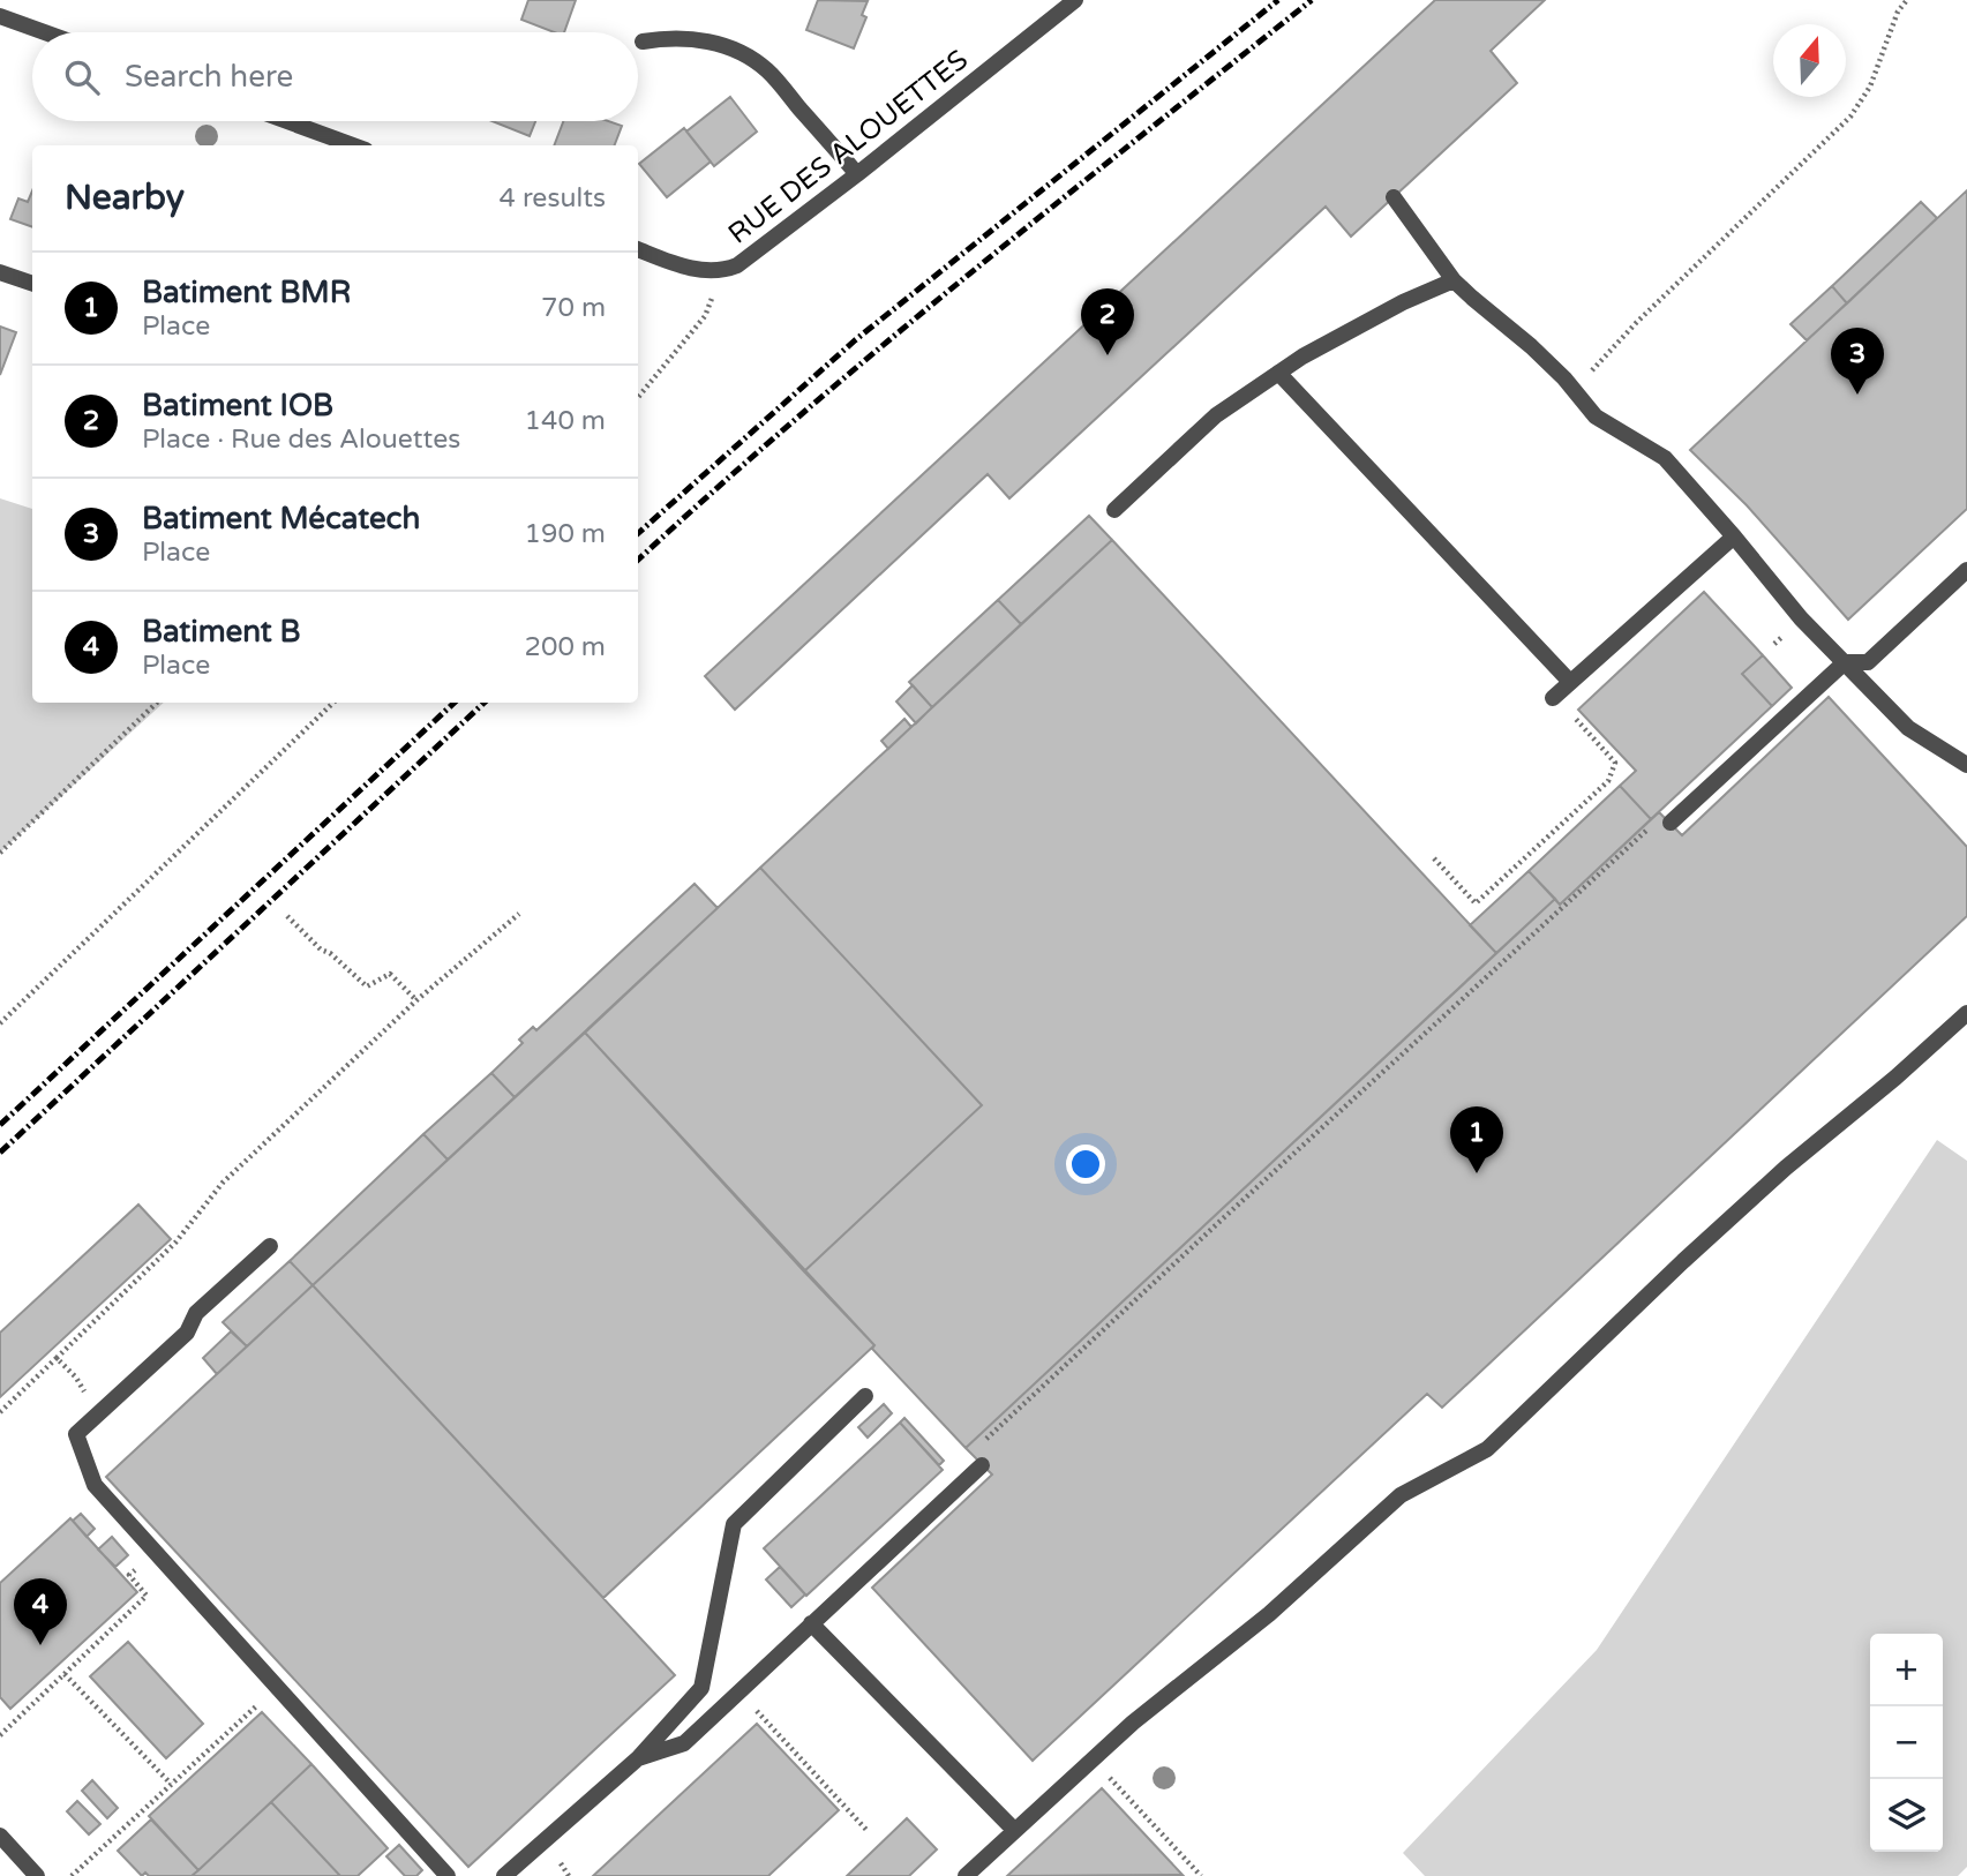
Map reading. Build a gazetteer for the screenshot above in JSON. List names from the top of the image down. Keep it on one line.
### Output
{"streets":{"street":["RUE DES ALOUETTES"]},"north":"top","page":{"search":"Search here","heading":["Nearby","4 results"],"list":[{"mark":"1","name":"Batiment BMR","note":"Place","value":"70 m"},{"mark":"2","name":"Batiment IOB","note":"Place · Rue des Alouettes","value":"140 m"},{"mark":"3","name":"Batiment Mécatech","note":"Place","value":"190 m"},{"mark":"4","name":"Batiment B","note":"Place","value":"200 m"}],"pins":["2","3","1","4"],"map_buttons":["+","−"]}}
